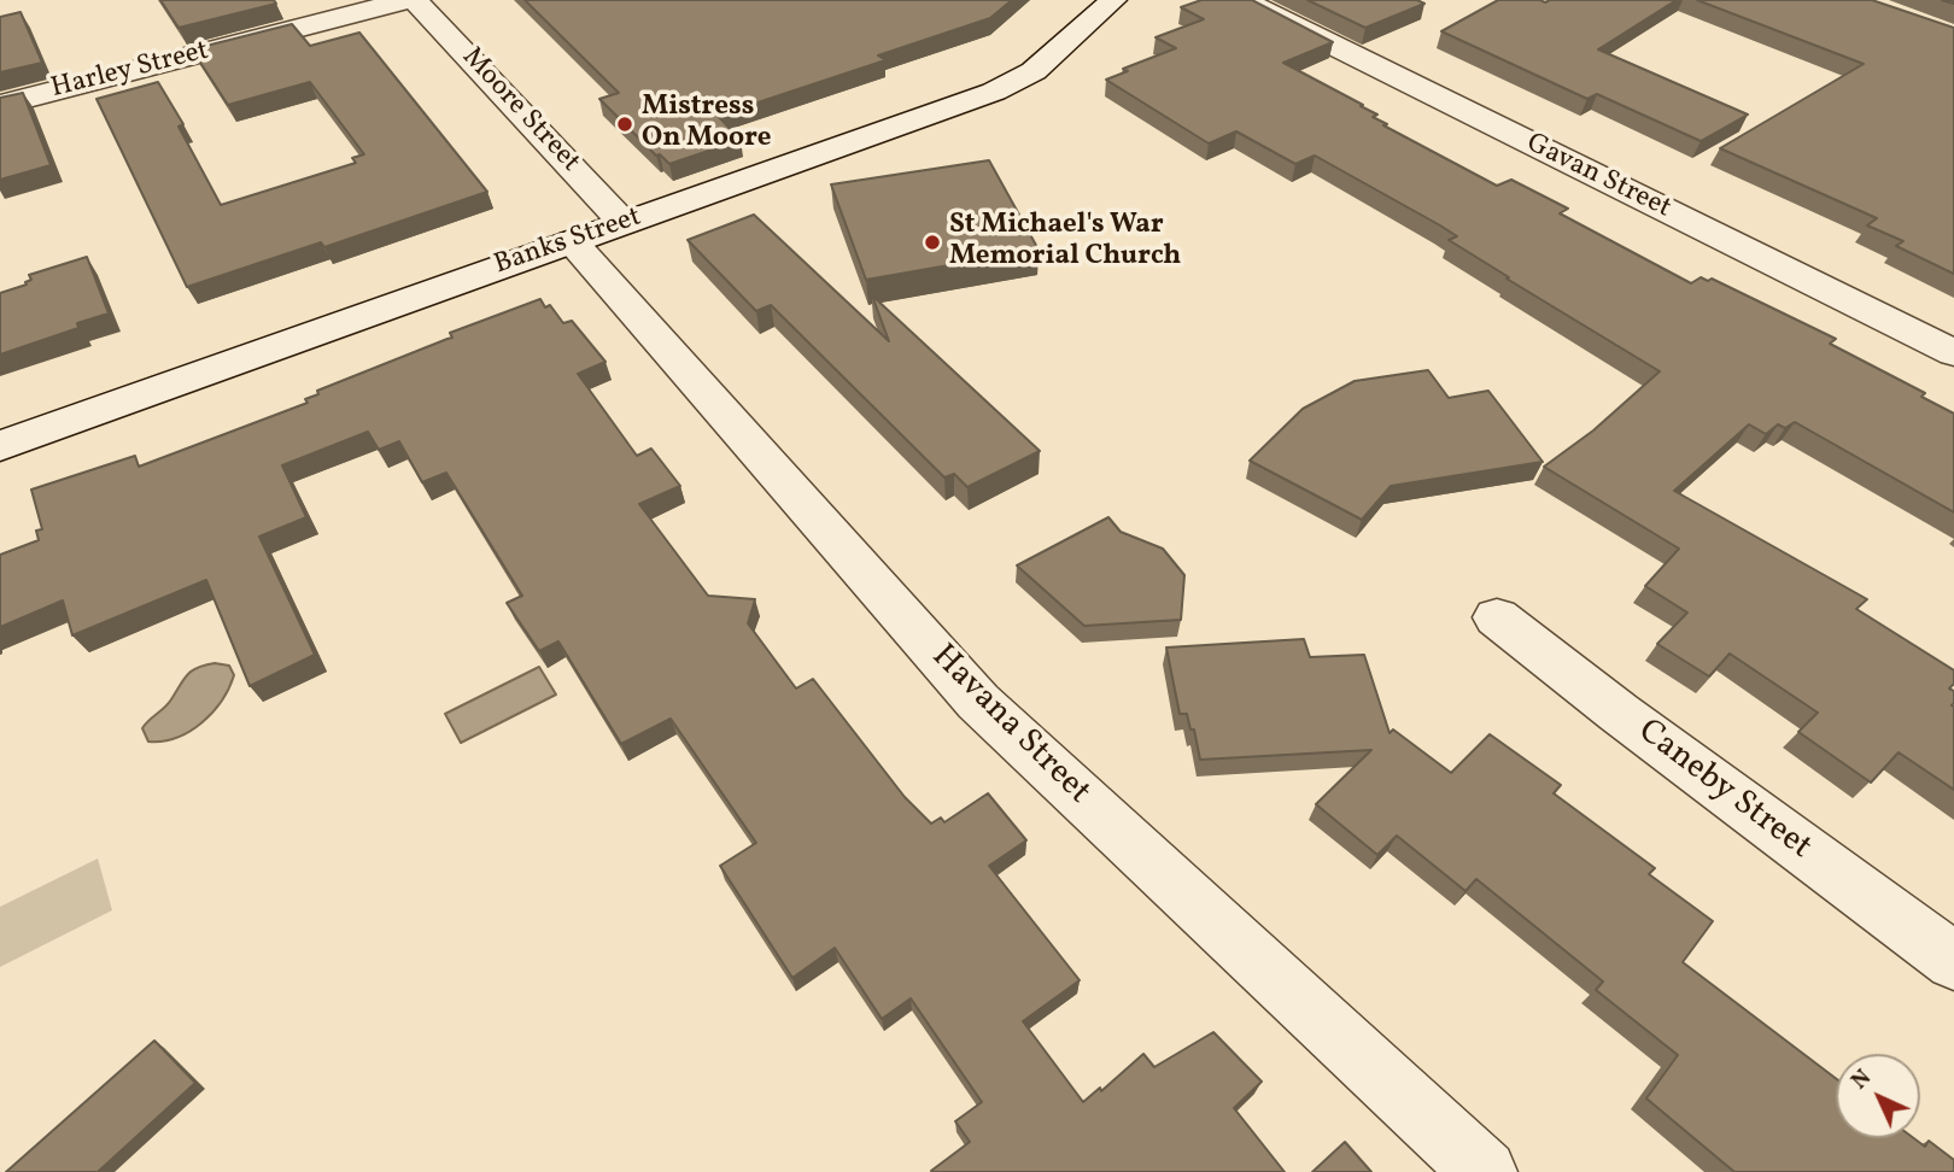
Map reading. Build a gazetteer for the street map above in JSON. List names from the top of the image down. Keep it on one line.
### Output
{"streets":{"street":["Harley Street","Moore Street","Gavan Street","Banks Street","Havana Street","Caneby Street"]},"crossings":[["Moore Street","Banks Street"],["Banks Street","Havana Street"]],"places":["Mistress On Moore","St Michael's War Memorial Church"],"north":"top left"}
